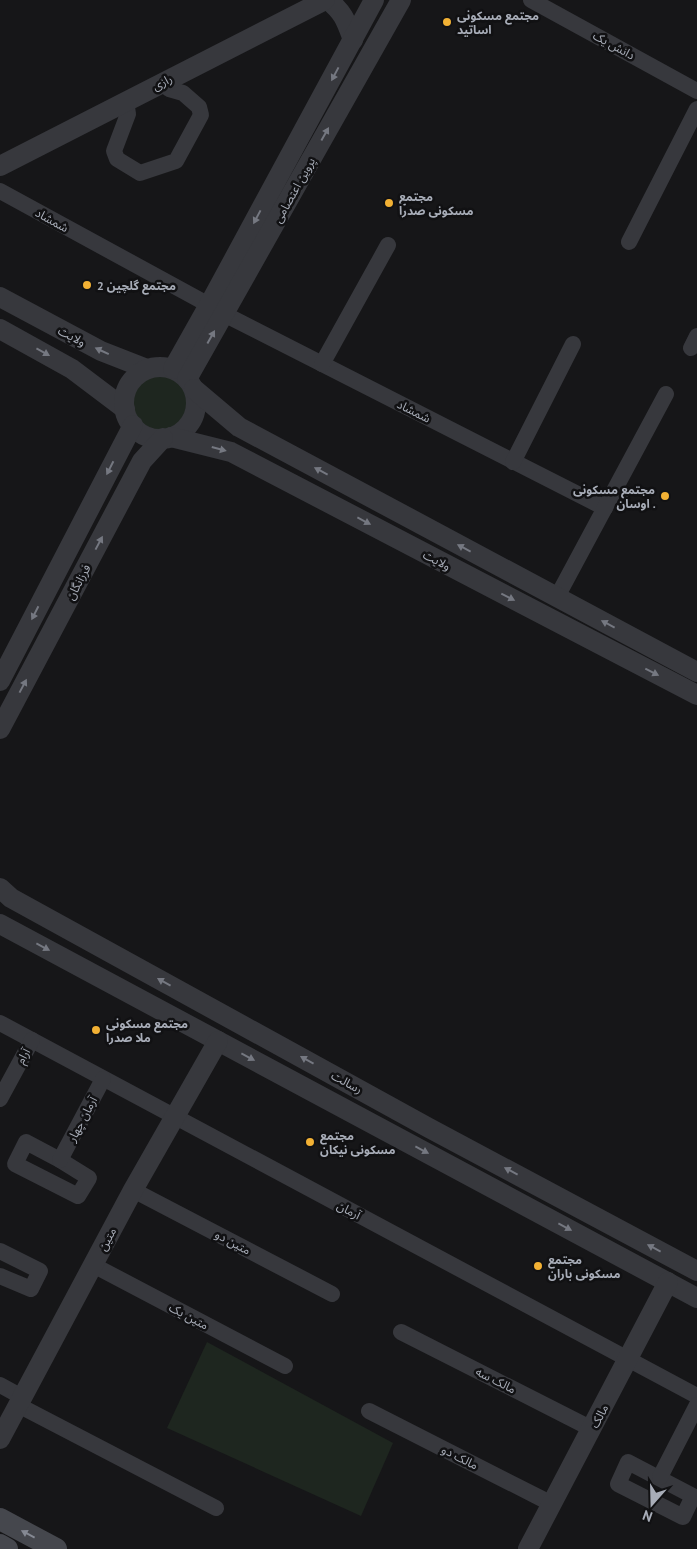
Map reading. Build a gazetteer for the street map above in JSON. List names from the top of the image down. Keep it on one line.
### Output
{"streets":{"street":["دانش یک","رازی","پروین اعتصامی","شمشاد","ولایت","فرزانگان","آرام","رسالت","آرمان چهار","آرمان","متین","متین دو","متین یک","مالک سه","مالک","مالک دو"]},"crossings":[["پروین اعتصامی","شمشاد"],["پروین اعتصامی","ولایت"],["پروین اعتصامی","فرزانگان"],["ولایت","فرزانگان"],["آرام","آرمان"],["رسالت","متین"],["رسالت","مالک"],["آرمان چهار","آرمان"],["آرمان","متین"],["آرمان","مالک"],["متین","متین دو"],["متین","متین یک"],["مالک سه","مالک"],["مالک","مالک دو"]],"places":["مجتمع مسکونی اساتید","مجتمع مسکونی صدرا","مجتمع گلچین 2","مجتمع مسکونی اوسان .","مجتمع مسکونی ملا صدرا","مجتمع مسکونی نیکان","مجتمع مسکونی باران"],"north":"bottom"}
